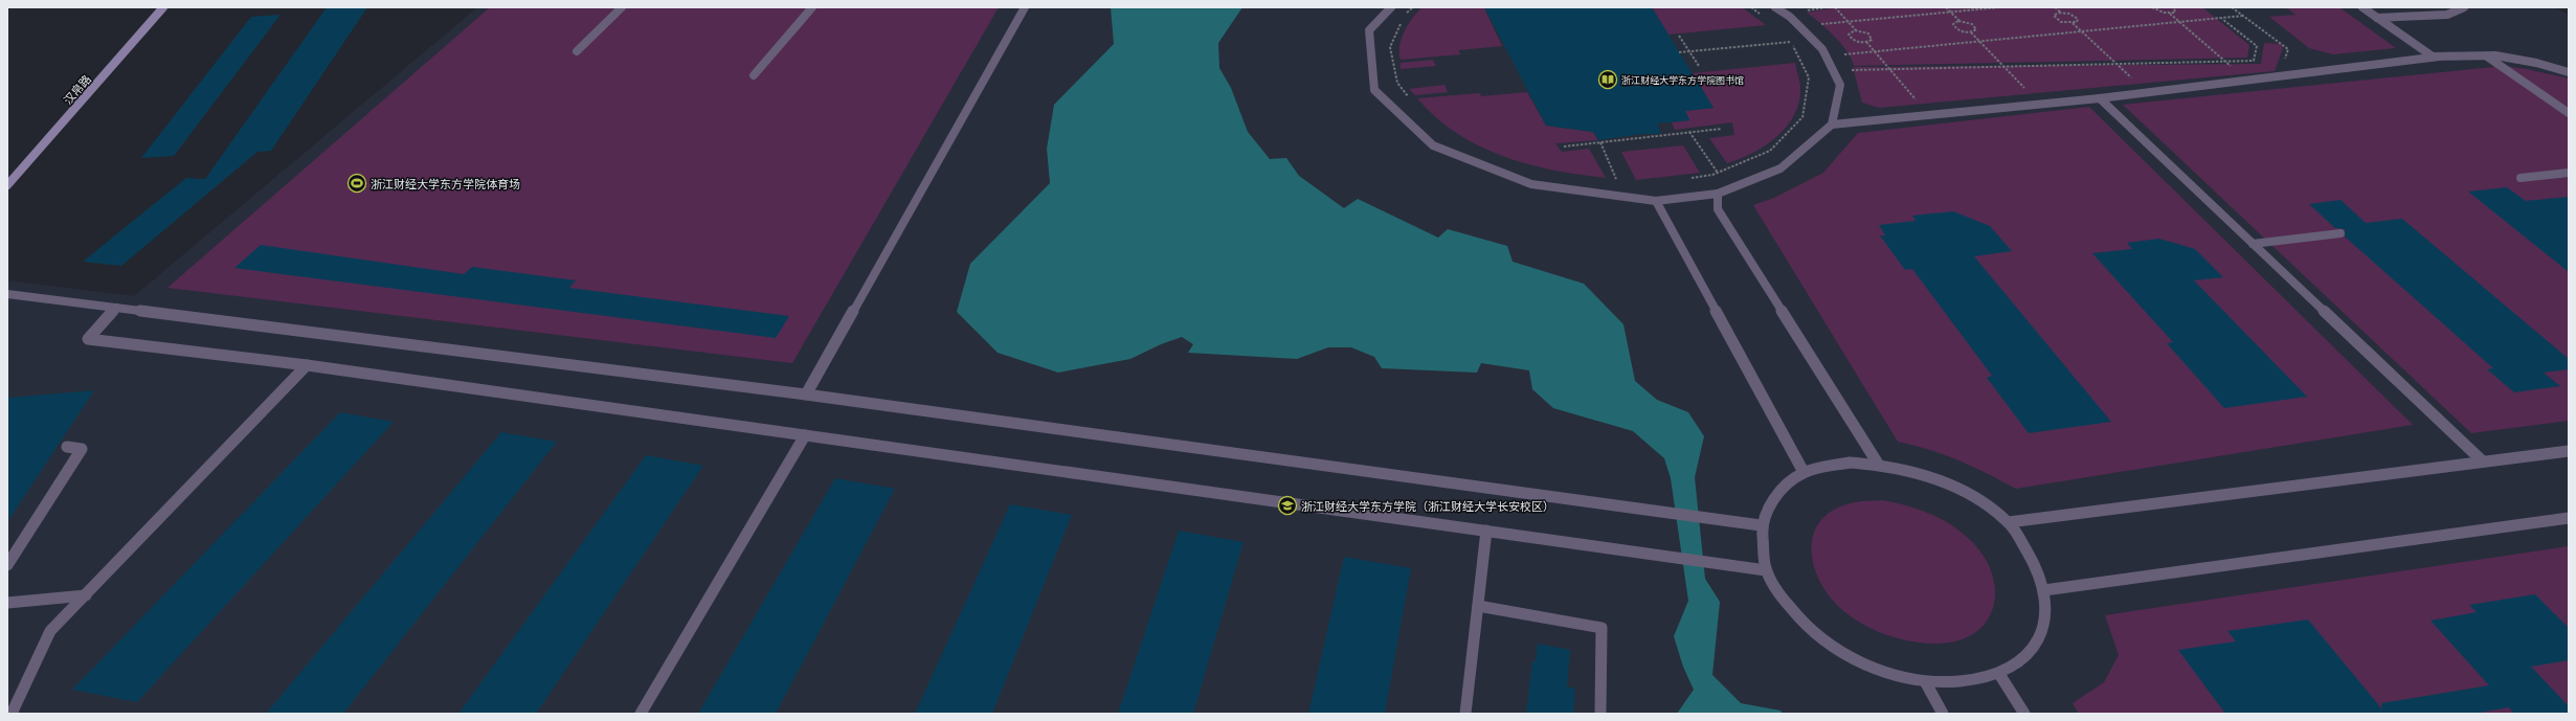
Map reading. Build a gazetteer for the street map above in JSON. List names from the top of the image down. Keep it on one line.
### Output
{"streets":{"street":["汉帛路"]},"places":{"library":["浙江财经大学东方学院图书馆"],"sports":["浙江财经大学东方学院体育场"],"school or university":["浙江财经大学东方学院（浙江财经大学长安校区）"]}}
